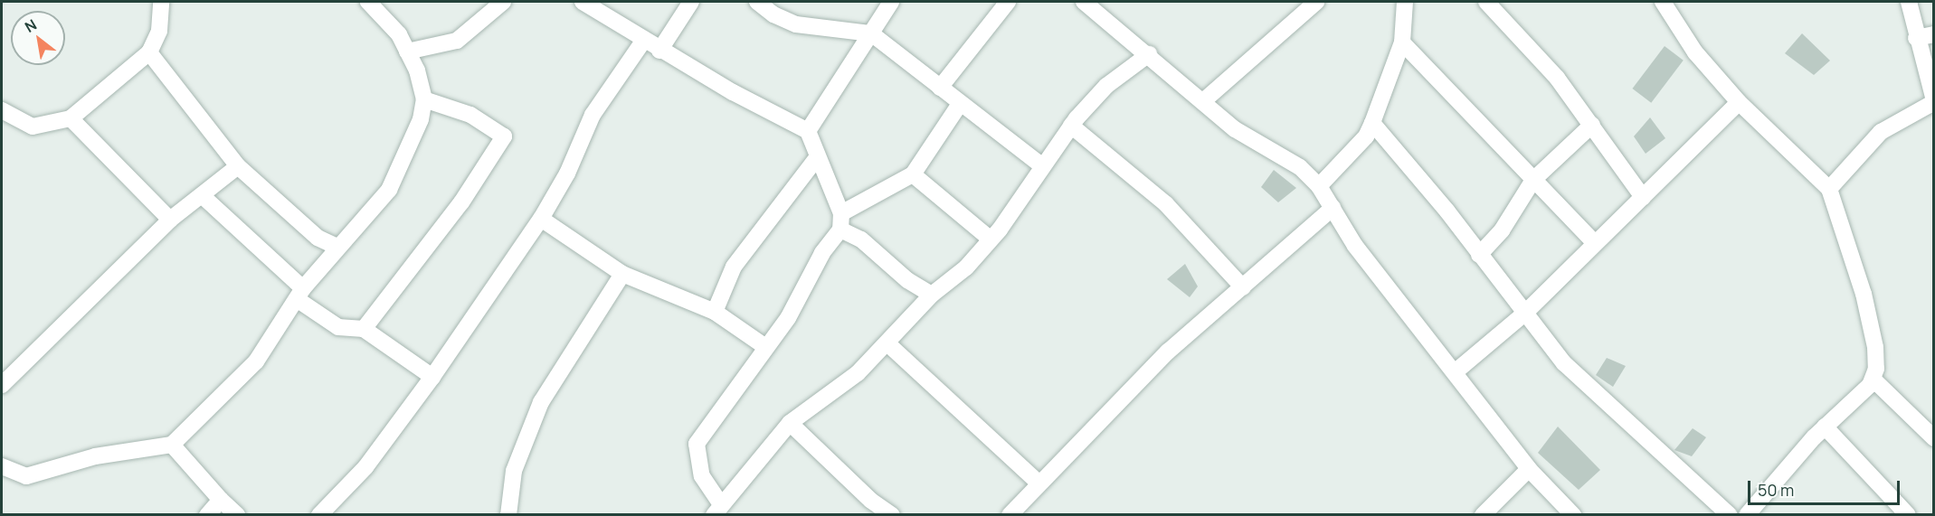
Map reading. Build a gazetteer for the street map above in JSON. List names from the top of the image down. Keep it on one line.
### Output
{"scale_bar":"50 m","north":"top left"}
